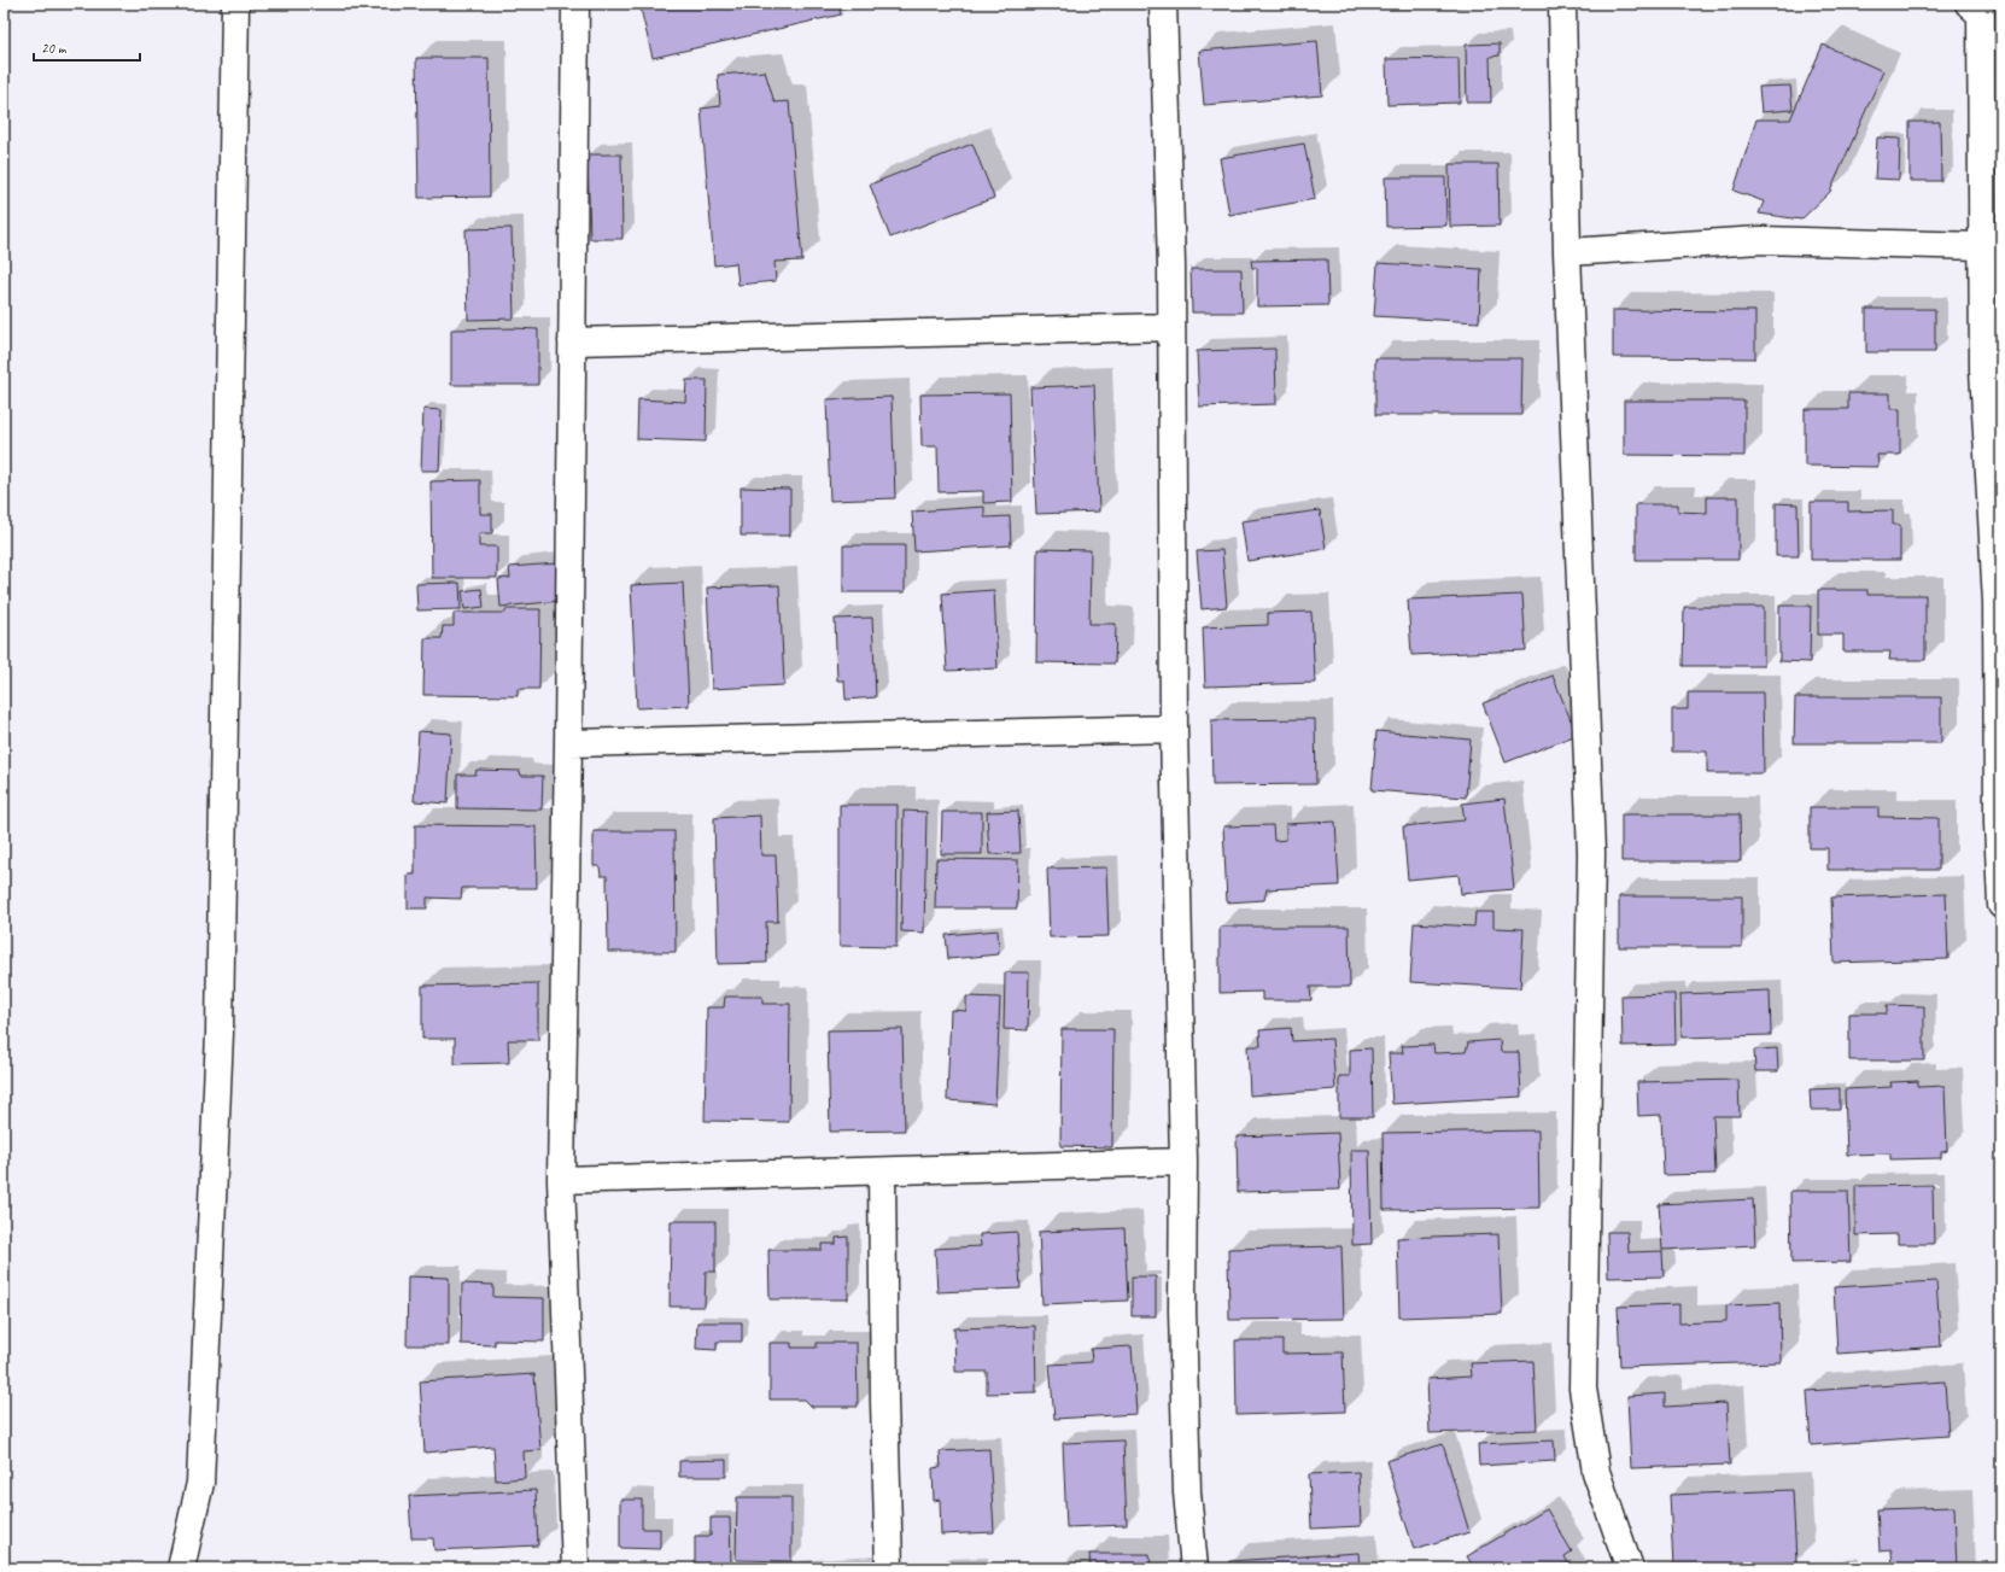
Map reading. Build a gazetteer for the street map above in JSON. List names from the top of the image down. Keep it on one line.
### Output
{"scale_bar":"20 m"}
